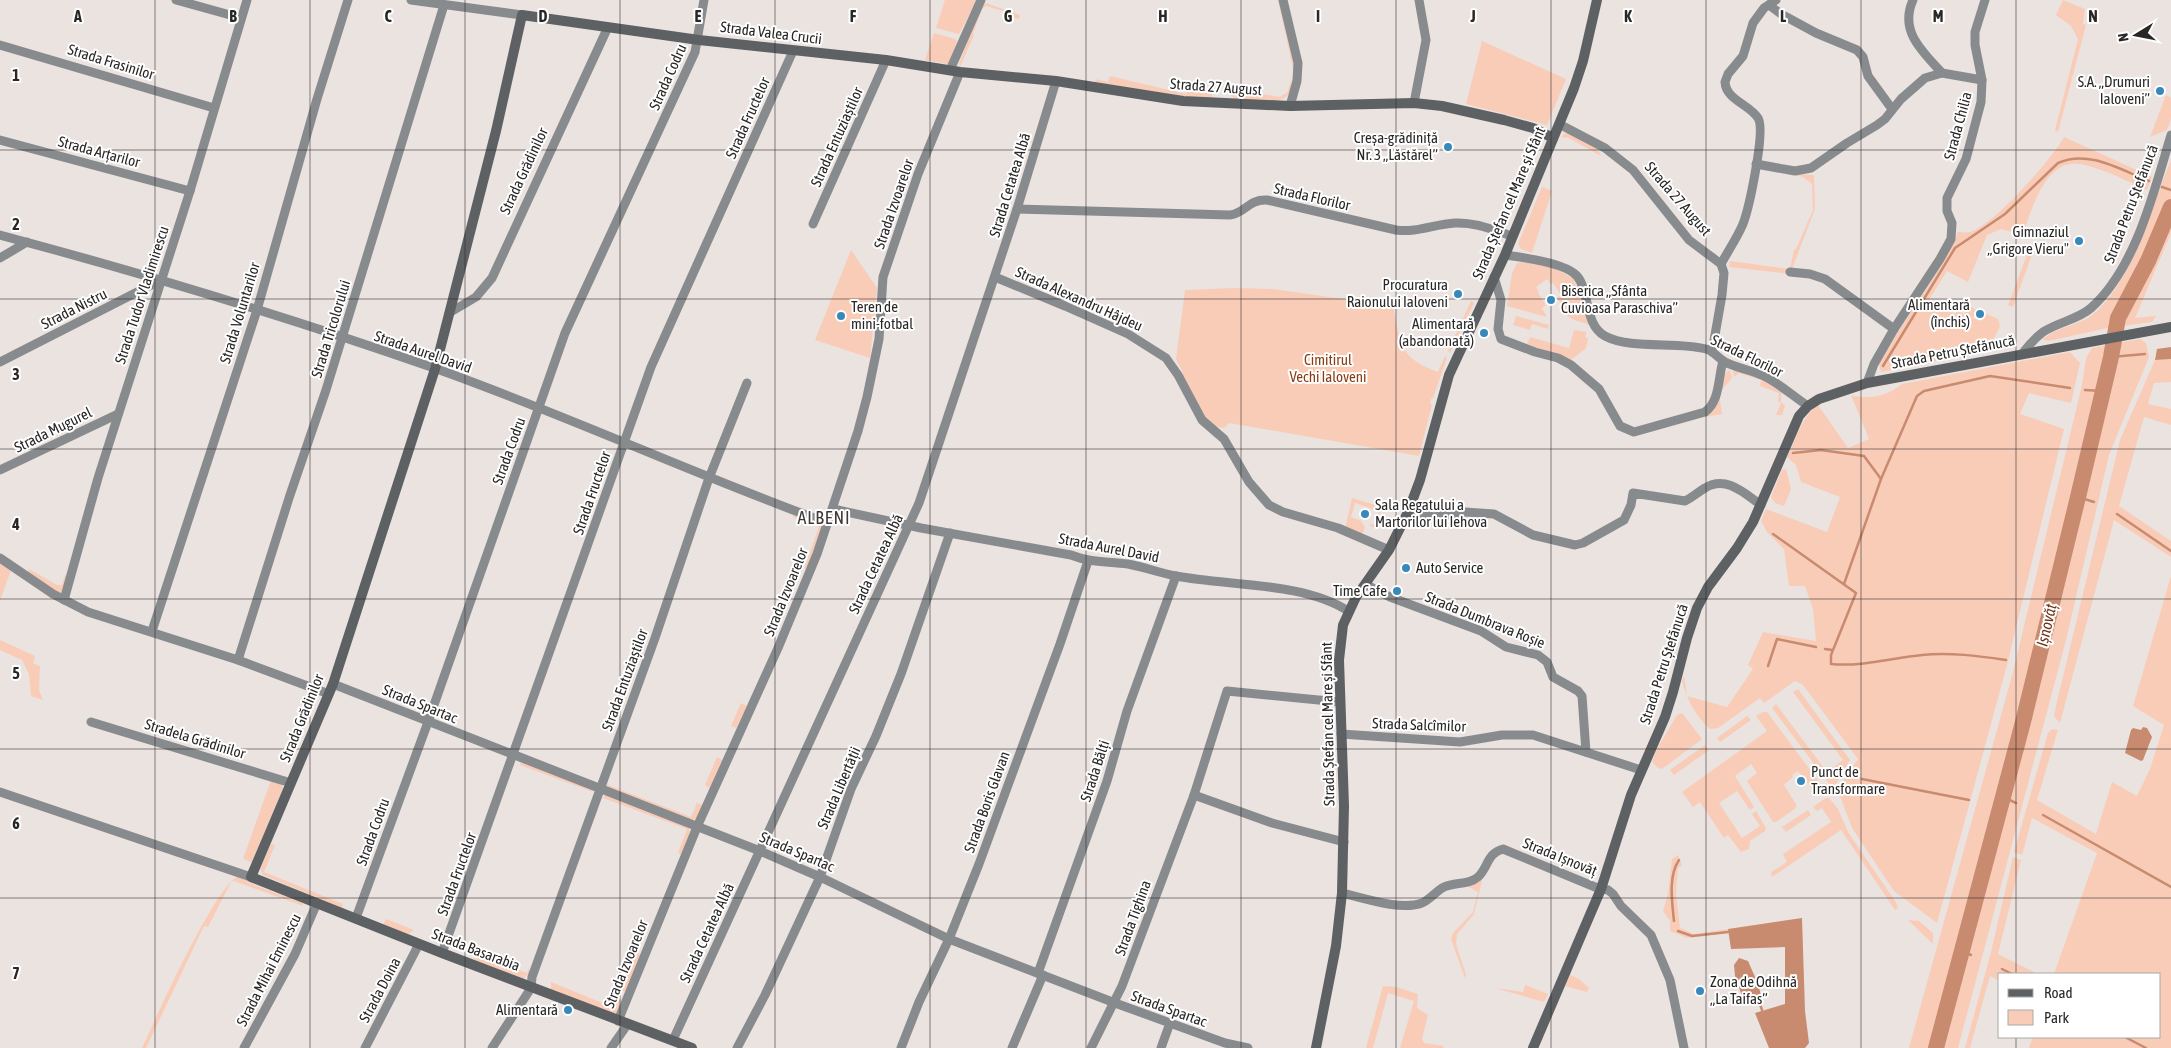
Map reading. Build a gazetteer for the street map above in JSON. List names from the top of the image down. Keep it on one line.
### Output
{"streets":{"street":["Strada Valea Crucii","Strada Frasinilor","Strada Codru","Strada 27 August","Strada Fructelor","Strada Chilia","Strada Entuziaștilor","Strada Arțarilor","Strada Grădinilor","Strada Cetatea Albă","Strada Florilor","Strada Ștefan cel Mare și Sfânt","Strada Izvoarelor","Strada Petru Ştefănucă","Strada Tudor Vladimirescu","Strada Alexandru Hâjdeu","Strada Nistru","Strada Voluntarilor","Strada Tricolorului","Strada Aurel David","Strada Petru Ștefănucă","Strada Mugurel","Strada Dumbrava Roșie","Strada Spartac","Strada Salcîmilor","Stradela Grădinilor","Strada Bălți","Strada Libertății","Strada Boris Glavan","Strada Ișnovăț","Strada Tighina","Strada Basarabia","Strada Mihai Eminescu","Strada Doina"]},"crossings":[["Strada Valea Crucii","Strada Codru"],["Strada Valea Crucii","Strada 27 August"],["Strada Valea Crucii","Strada Fructelor"],["Strada Valea Crucii","Strada Entuziaștilor"],["Strada Valea Crucii","Strada Grădinilor"],["Strada Valea Crucii","Strada Izvoarelor"],["Strada Valea Crucii","Strada Tricolorului"],["Strada Frasinilor","Strada Tudor Vladimirescu"],["Strada Codru","Strada Aurel David"],["Strada Codru","Strada Spartac"],["Strada Codru","Strada Basarabia"],["Strada 27 August","Strada Cetatea Albă"],["Strada 27 August","Strada Ștefan cel Mare și Sfânt"],["Strada 27 August","Strada Izvoarelor"],["Strada Fructelor","Strada Aurel David"],["Strada Fructelor","Strada Spartac"],["Strada Fructelor","Strada Basarabia"],["Strada Chilia","Strada Petru Ștefănucă"],["Strada Entuziaștilor","Strada Aurel David"],["Strada Entuziaștilor","Strada Spartac"],["Strada Entuziaștilor","Strada Basarabia"],["Strada Arțarilor","Strada Tudor Vladimirescu"],["Strada Grădinilor","Strada Aurel David"],["Strada Grădinilor","Strada Spartac"],["Strada Grădinilor","Stradela Grădinilor"],["Strada Grădinilor","Strada Basarabia"],["Strada Cetatea Albă","Strada Florilor"],["Strada Cetatea Albă","Strada Alexandru Hâjdeu"],["Strada Cetatea Albă","Strada Aurel David"],["Strada Cetatea Albă","Strada Spartac"],["Strada Cetatea Albă","Strada Basarabia"],["Strada Florilor","Strada Ștefan cel Mare și Sfânt"],["Strada Florilor","Strada Petru Ștefănucă"],["Strada Ștefan cel Mare și Sfânt","Strada Alexandru Hâjdeu"],["Strada Ștefan cel Mare și Sfânt","Strada Aurel David"],["Strada Ștefan cel Mare și Sfânt","Strada Dumbrava Roșie"],["Strada Ștefan cel Mare și Sfânt","Strada Salcîmilor"],["Strada Ștefan cel Mare și Sfânt","Strada Ișnovăț"],["Strada Ștefan cel Mare și Sfânt","Strada Tighina"],["Strada Izvoarelor","Strada Aurel David"],["Strada Izvoarelor","Strada Spartac"],["Strada Izvoarelor","Strada Basarabia"],["Strada Petru Ştefănucă","Strada Petru Ștefănucă"],["Strada Tudor Vladimirescu","Strada Nistru"],["Strada Tudor Vladimirescu","Strada Aurel David"],["Strada Tudor Vladimirescu","Strada Mugurel"],["Strada Nistru","Strada Aurel David"],["Strada Voluntarilor","Strada Aurel David"],["Strada Tricolorului","Strada Aurel David"],["Strada Aurel David","Strada Bălți"],["Strada Aurel David","Strada Libertății"],["Strada Aurel David","Strada Boris Glavan"],["Strada Petru Ștefănucă","Strada Salcîmilor"],["Strada Petru Ștefănucă","Strada Ișnovăț"],["Strada Dumbrava Roșie","Strada Salcîmilor"],["Strada Spartac","Strada Bălți"],["Strada Spartac","Strada Libertății"],["Strada Spartac","Strada Boris Glavan"],["Strada Spartac","Strada Tighina"],["Strada Basarabia","Strada Mihai Eminescu"],["Strada Basarabia","Strada Doina"]],"districts":["ALBENI"],"water":["Ișnovăț"],"parks":["Cimitirul Vechi Ialoveni"],"places":["S.A. „Drumuri Ialoveni”","Creșa-grădiniță Nr. 3 „Lăstărel”","Gimnaziul ,,Grigore Vieru\"","Procuratura Raionului Ialoveni","Biserica „Sfânta Cuvioasa Paraschiva”","Alimentară (închis)","Teren de mini-fotbal","Alimentară (abandonată)","Sala Regatului a Martorilor lui Iehova","Auto Service","Time Cafe","Punct de Transformare","Zona de Odihnă „La Taifas”","Alimentară"],"legend":["Road","Park"],"north":"left","grid":{"columns":["A","B","C","D","E","F","G","H","I","J","K","L","M","N"],"rows":["1","2","3","4","5","6","7"]}}
